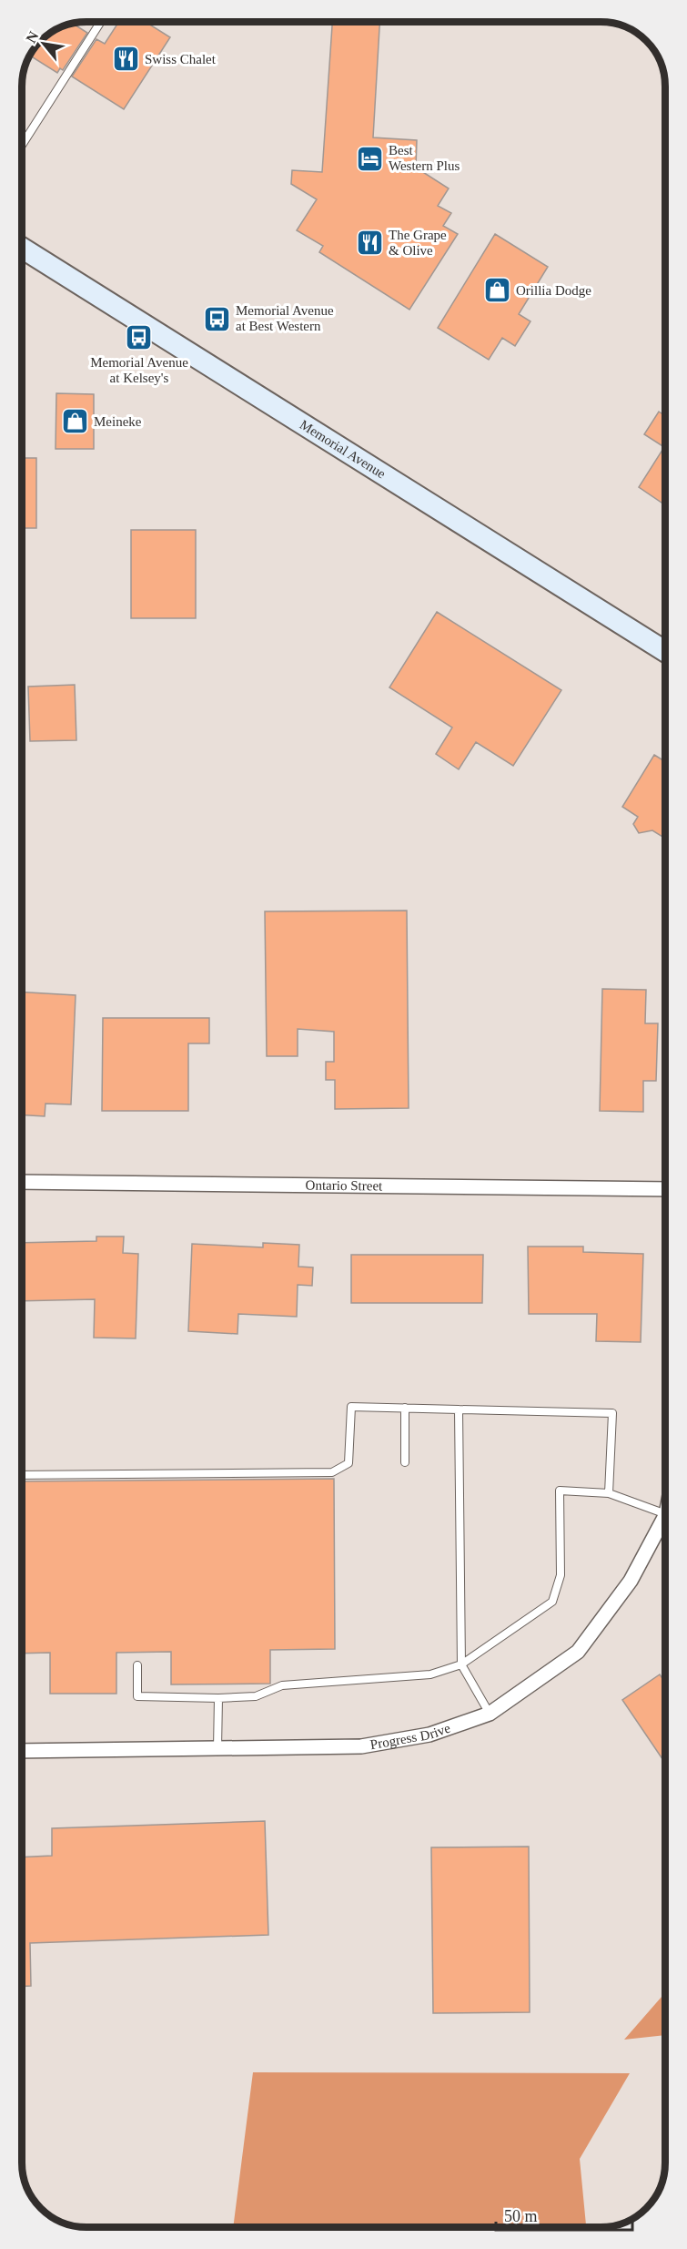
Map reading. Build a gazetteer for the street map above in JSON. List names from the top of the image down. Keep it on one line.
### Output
{"streets":{"main road":["Memorial Avenue"],"street":["Ontario Street","Progress Drive"]},"places":{"restaurant":["Swiss Chalet","The Grape & Olive"],"hotel":["Best Western Plus"],"shop":["Orillia Dodge","Meineke"],"bus stop":["Memorial Avenue at Best Western","Memorial Avenue at Kelsey's"]},"scale_bar":"50 m","north":"top left"}
